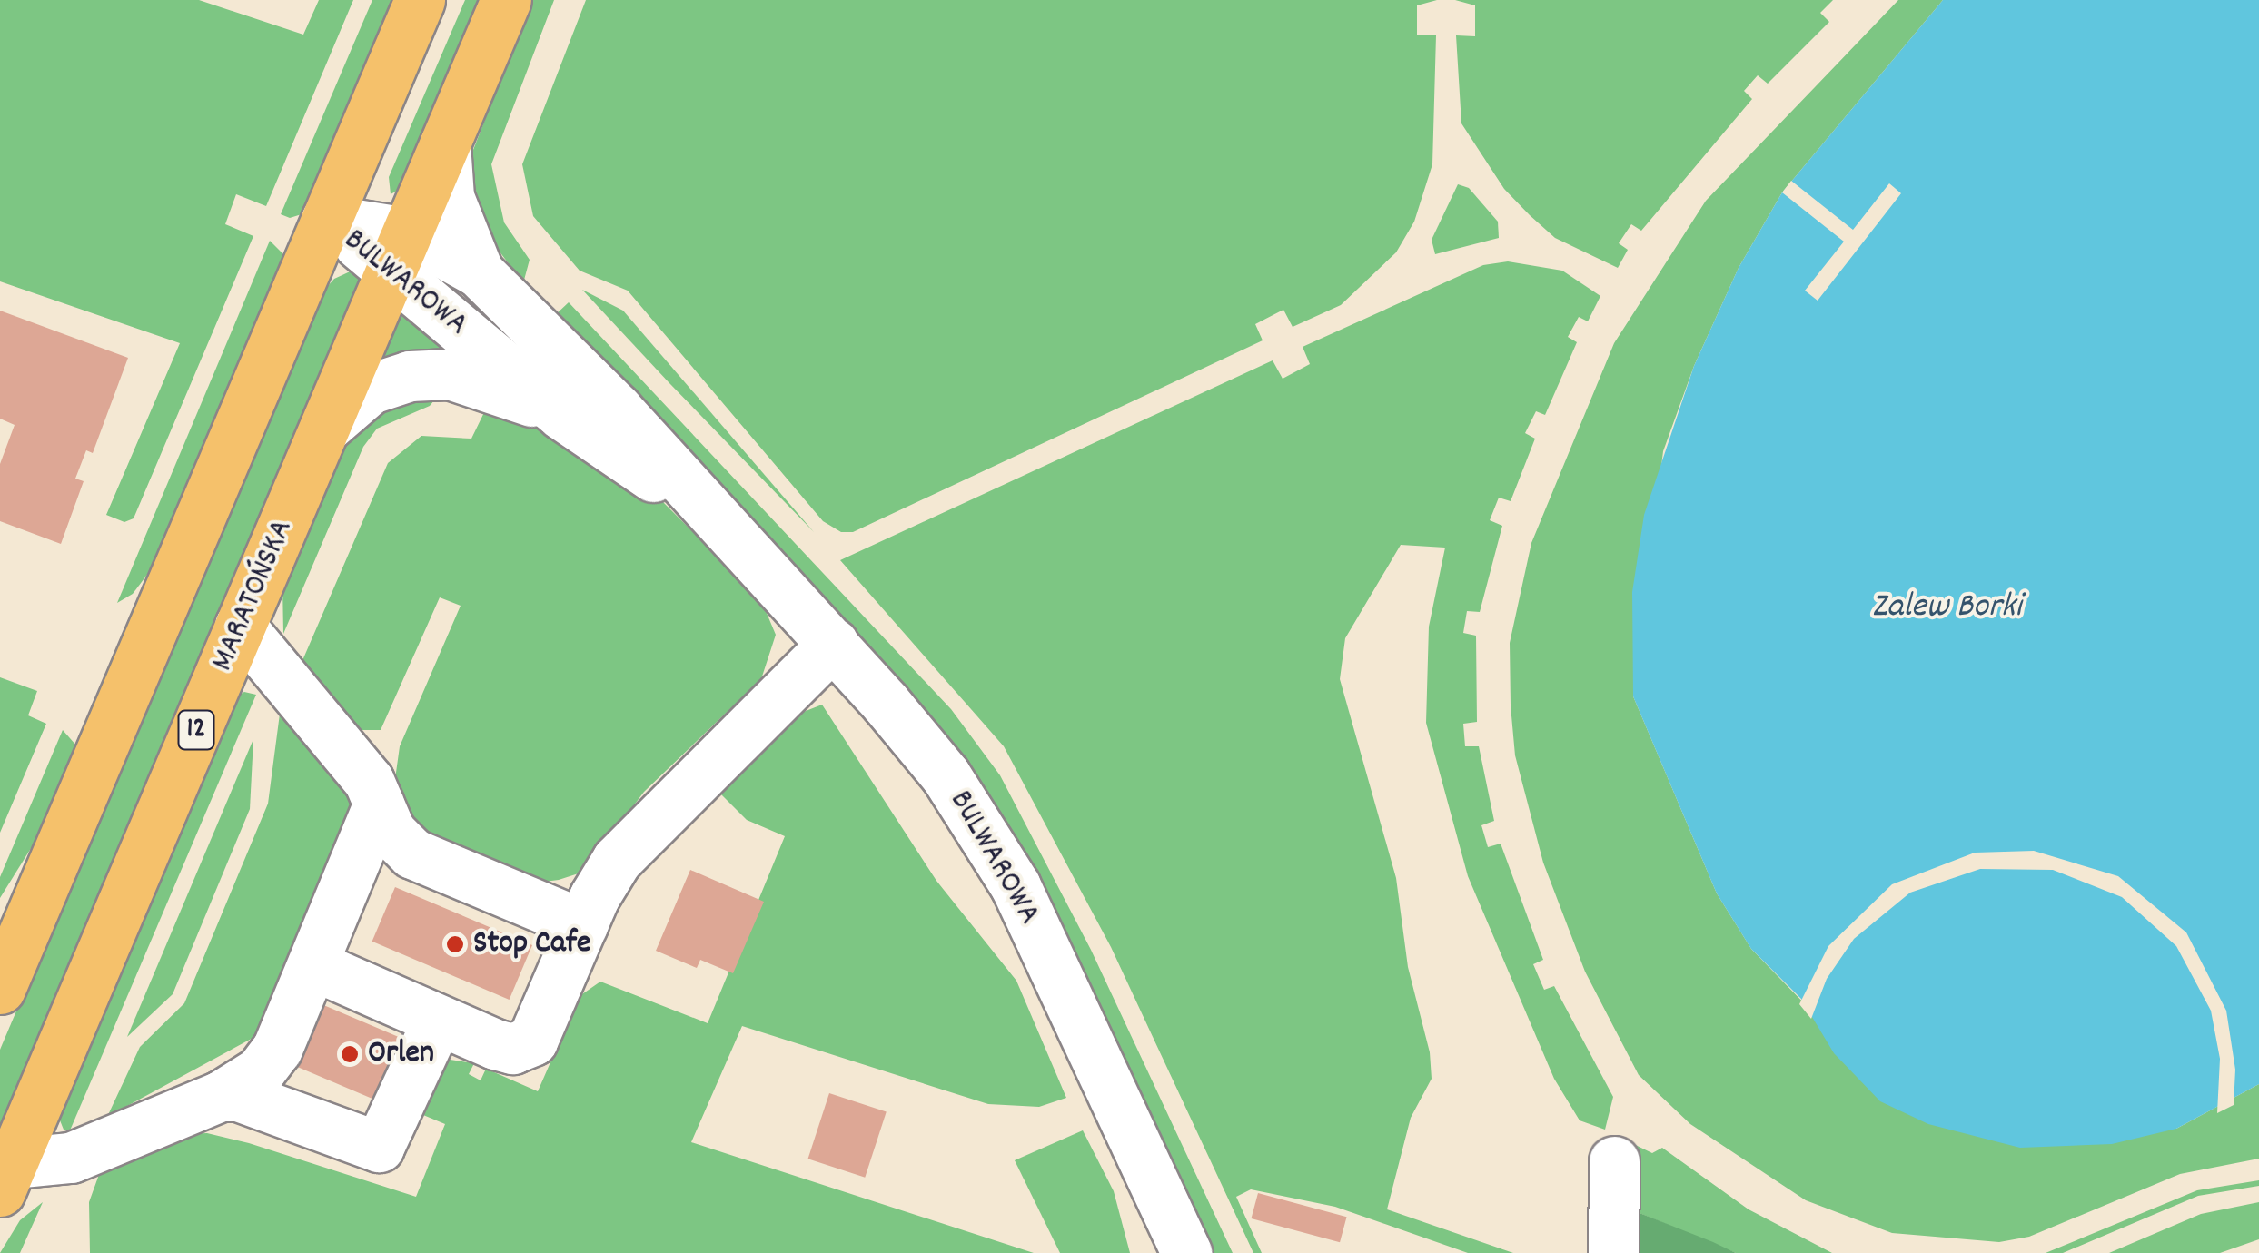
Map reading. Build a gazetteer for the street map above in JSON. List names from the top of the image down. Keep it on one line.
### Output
{"streets":{"main road":["MARATOŃSKA","12"],"street":["BULWAROWA"]},"crossings":[["BULWAROWA","MARATOŃSKA"]],"water":["Zalew Borki"],"places":["Stop Cafe","Orlen"]}
